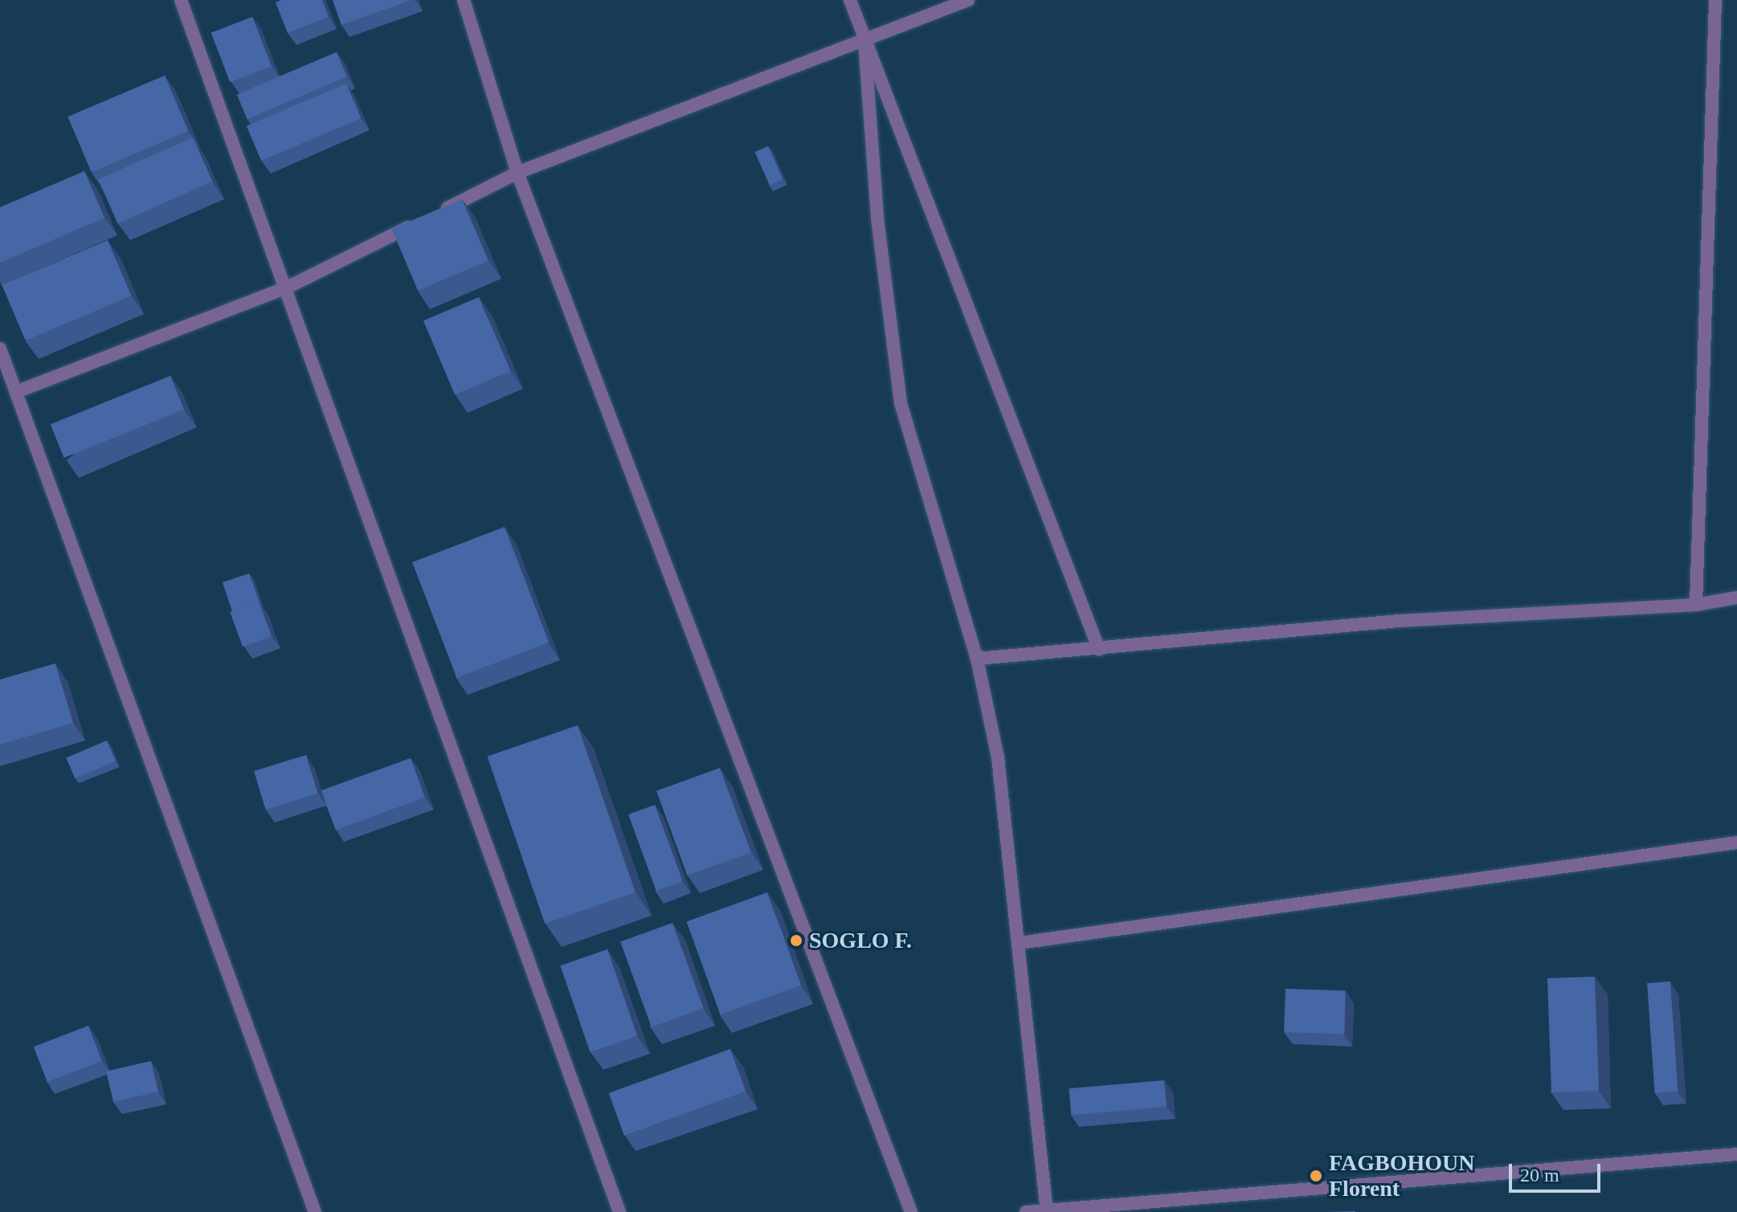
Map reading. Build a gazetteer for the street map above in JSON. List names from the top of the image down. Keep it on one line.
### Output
{"places":["SOGLO F.","FAGBOHOUN Florent"],"scale_bar":"20 m"}
